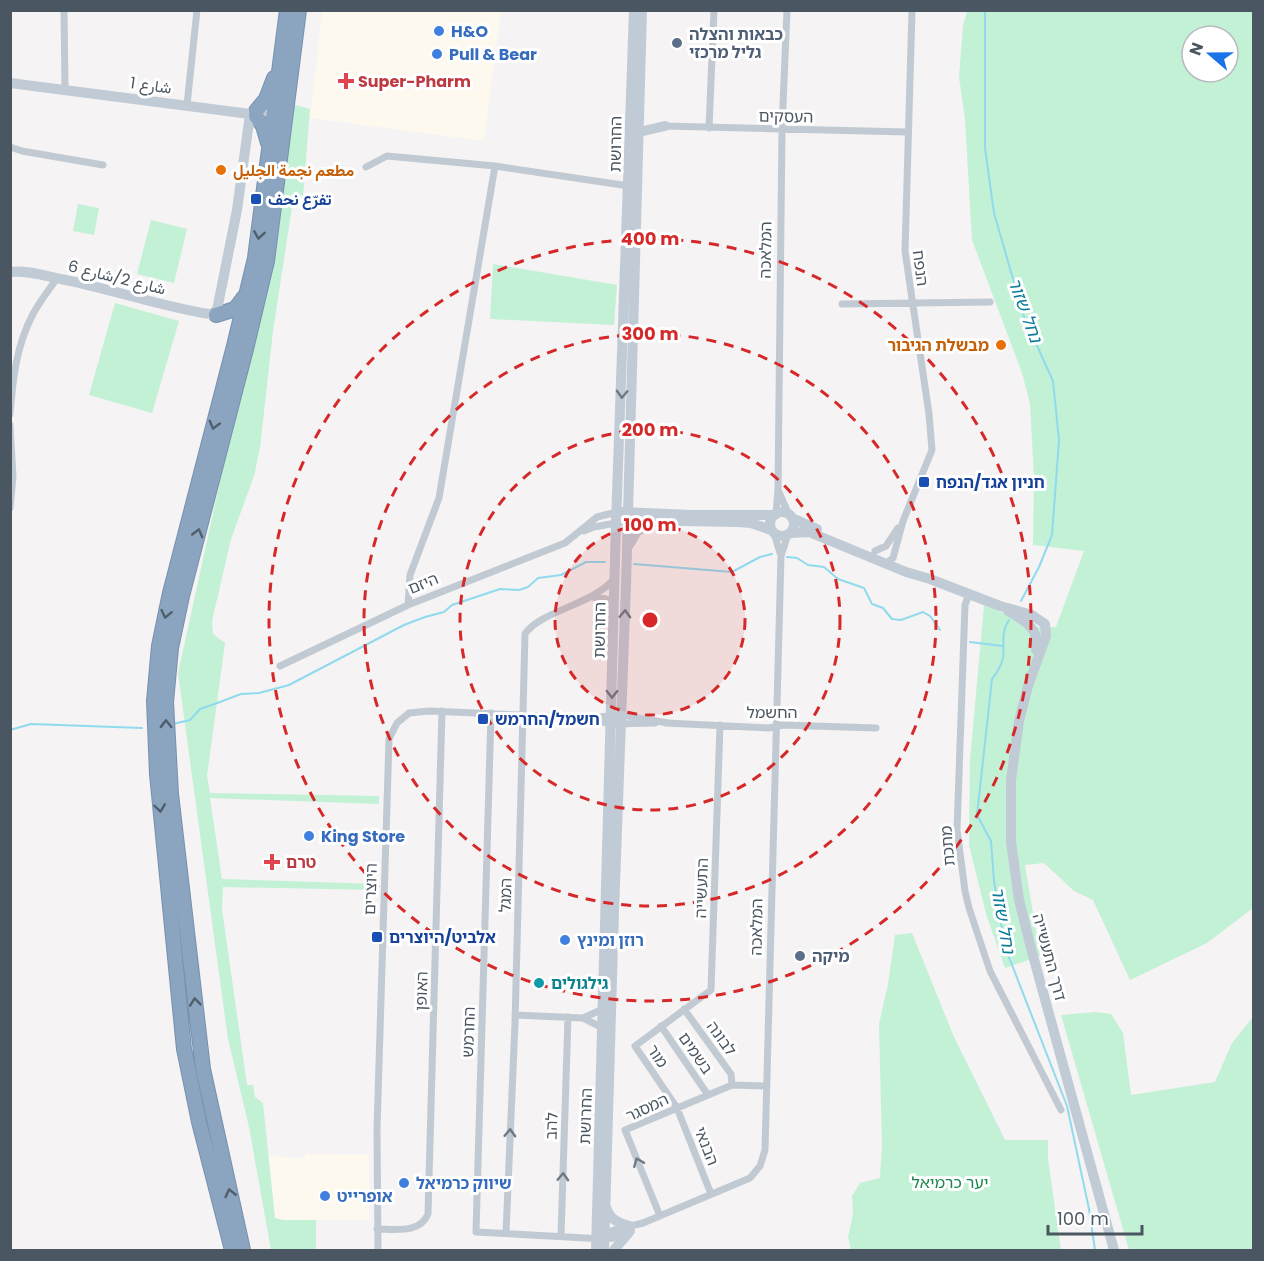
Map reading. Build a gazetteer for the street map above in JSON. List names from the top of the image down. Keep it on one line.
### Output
{"streets":{"street":["شارع 1","העסקים","החרושת","המלאכה","הנפח","شارع 2/شارع 6","היזם","החשמל","מתכת","התעשייה","היוצרים","המגל","דרך התעשייה","האופן","החרמש","לבונה","בשמים","מור","המסגר","להב","הבנאי"]},"crossings":[["העסקים","המלאכה"],["העסקים","הנפח"],["החרושת","המלאכה"],["החרושת","היזם"],["החרושת","החשמל"],["החרושת","היוצרים"],["החרושת","המגל"],["החרושת","החרמש"],["המלאכה","היזם"],["המלאכה","החשמל"],["המלאכה","החרמש"],["המלאכה","המסגר"],["המלאכה","הבנאי"],["החשמל","התעשייה"],["החשמל","היוצרים"],["מתכת","דרך התעשייה"],["התעשייה","לבונה"],["התעשייה","בשמים"],["התעשייה","מור"],["היוצרים","המגל"],["היוצרים","האופן"],["היוצרים","החרמש"],["המגל","החרמש"],["החרמש","להב"],["לבונה","המסגר"],["בשמים","מור"],["בשמים","המסגר"],["מור","המסגר"],["מור","הבנאי"],["המסגר","הבנאי"]],"one_way":["להב"],"water":["נחל שזור"],"parks":["יער כרמיאל"],"places":{"other":["H&O","כבאות והצלה גליל מרכזי","Pull & Bear","مطعم نجمة الجليل","מבשלת הגיבור","King Store","רוזן ומינץ","מיקה","גילגולים","שיווק כרמיאל","אופרייט"],"health":["Super-Pharm","טרם"],"transit":["تفرّع نحف","חניון אגד/הנפח","חשמל/החרמש","אלביט/היוצרים"]},"scale_bar":"100 m","north":"left","rings":["400 m","300 m","200 m","100 m"]}
